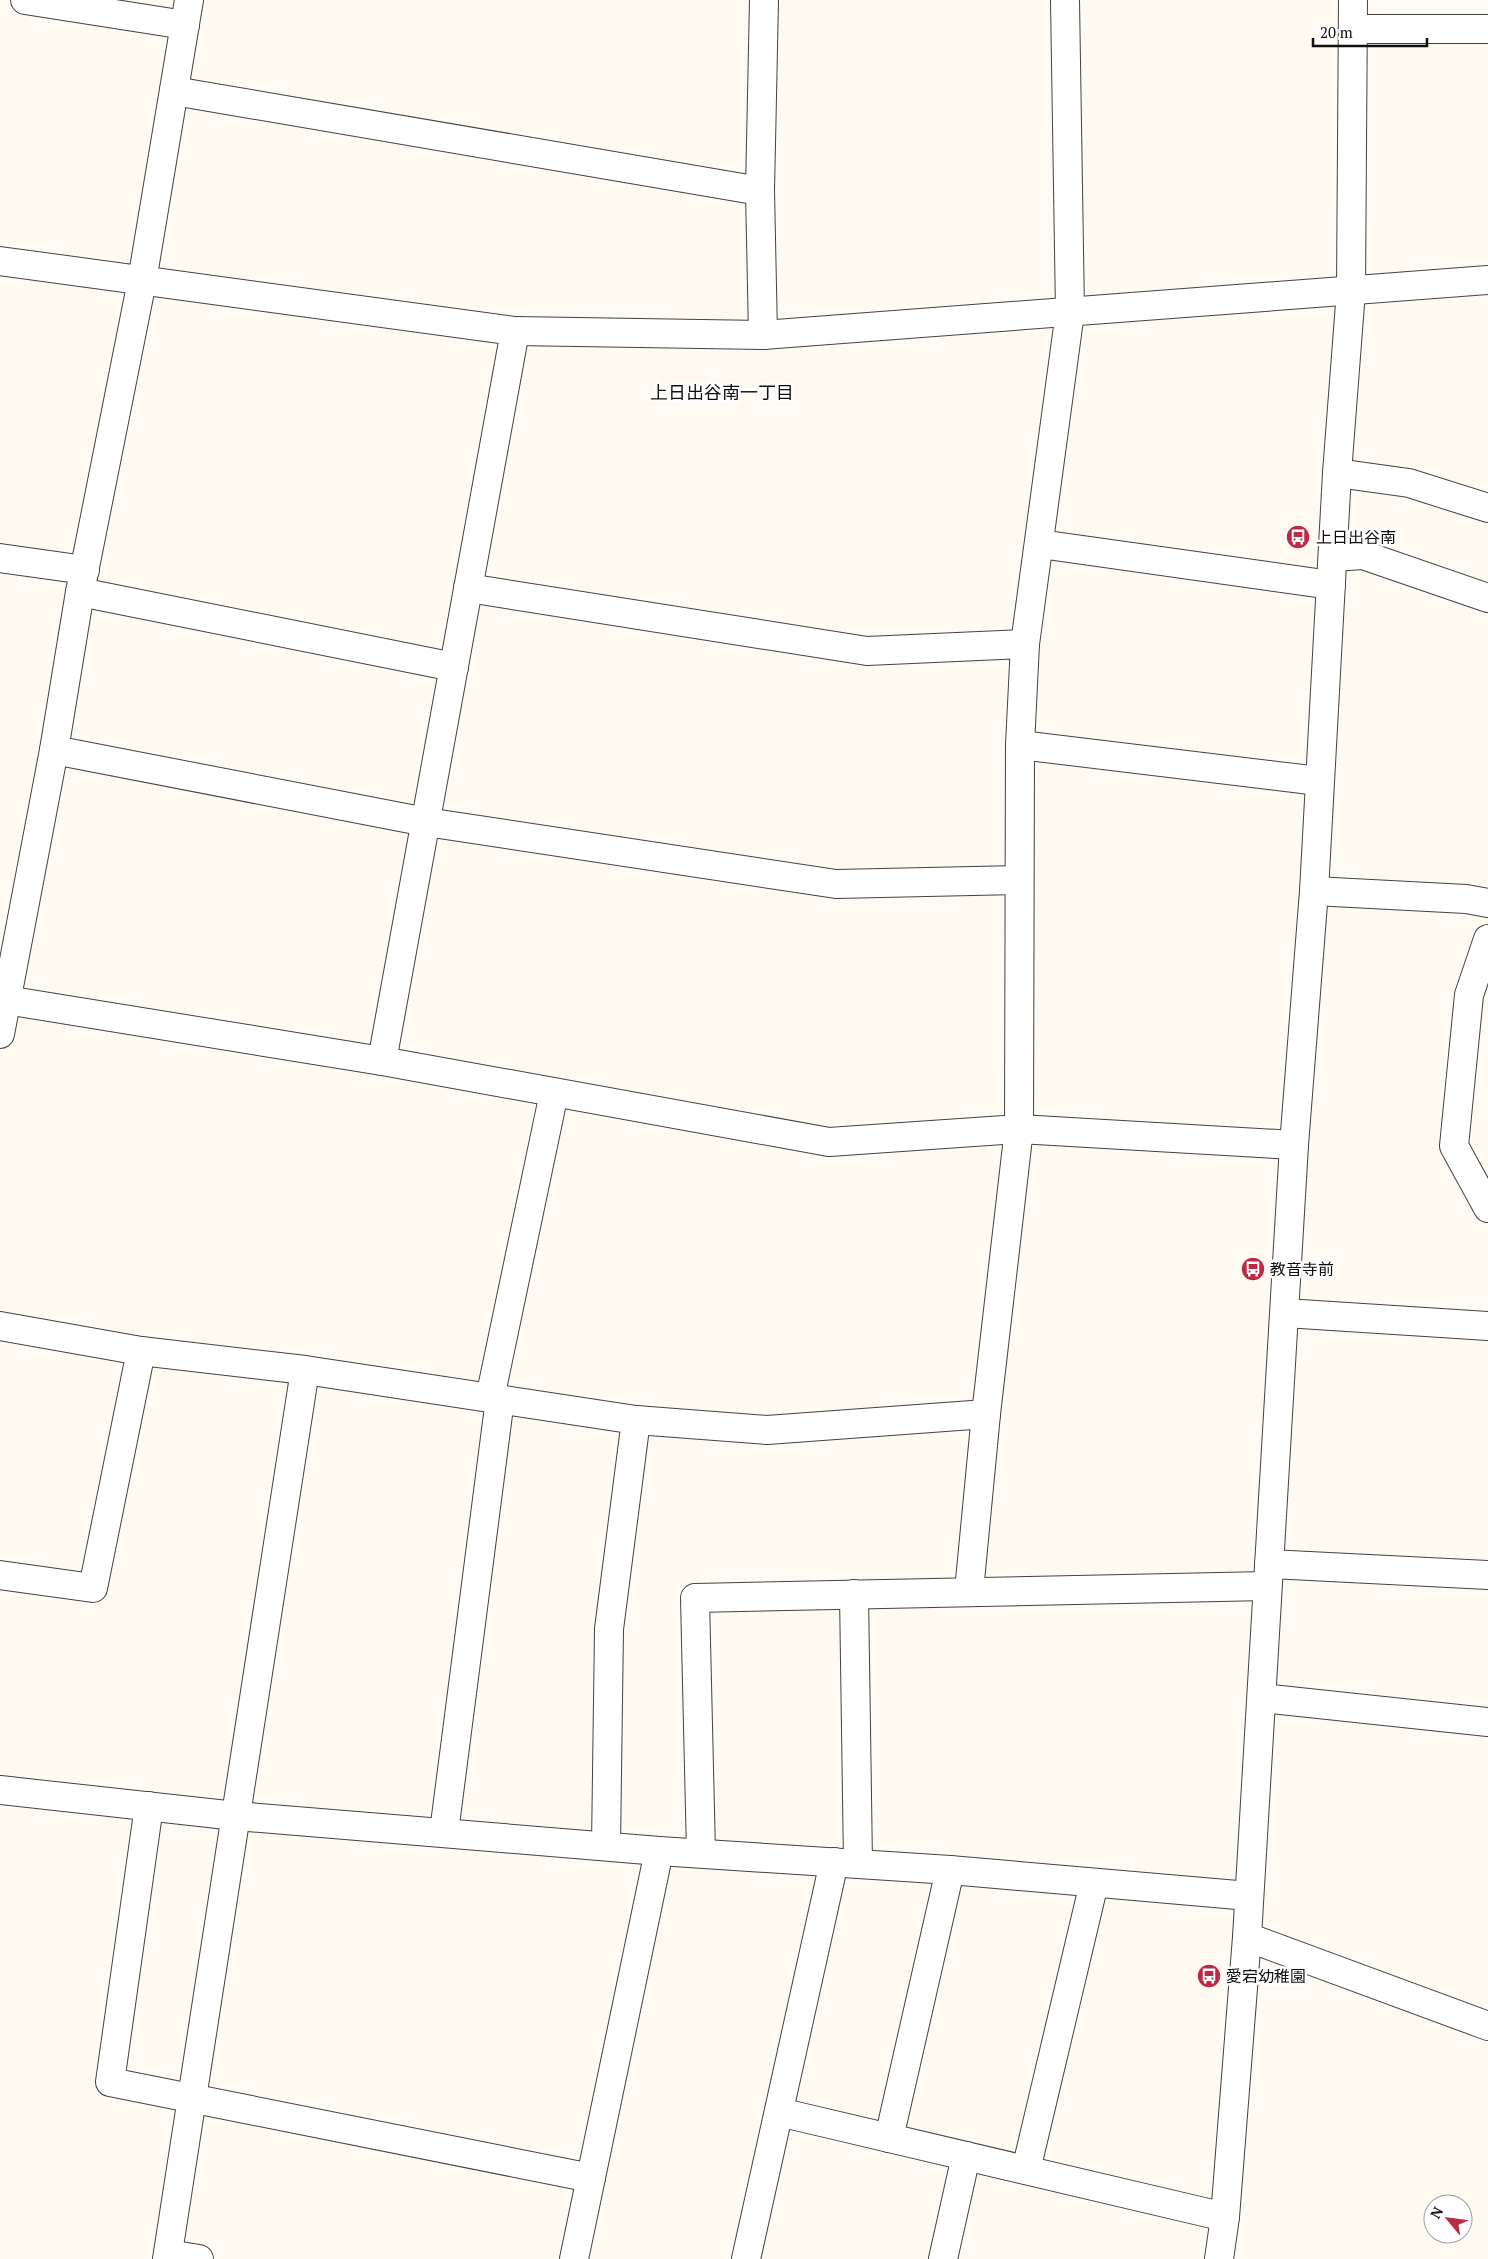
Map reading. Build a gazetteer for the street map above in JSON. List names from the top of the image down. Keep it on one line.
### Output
{"districts":["上日出谷南一丁目"],"places":{"bus stop":["上日出谷南","教音寺前","愛宕幼稚園"]},"scale_bar":"20 m","north":"top left"}
